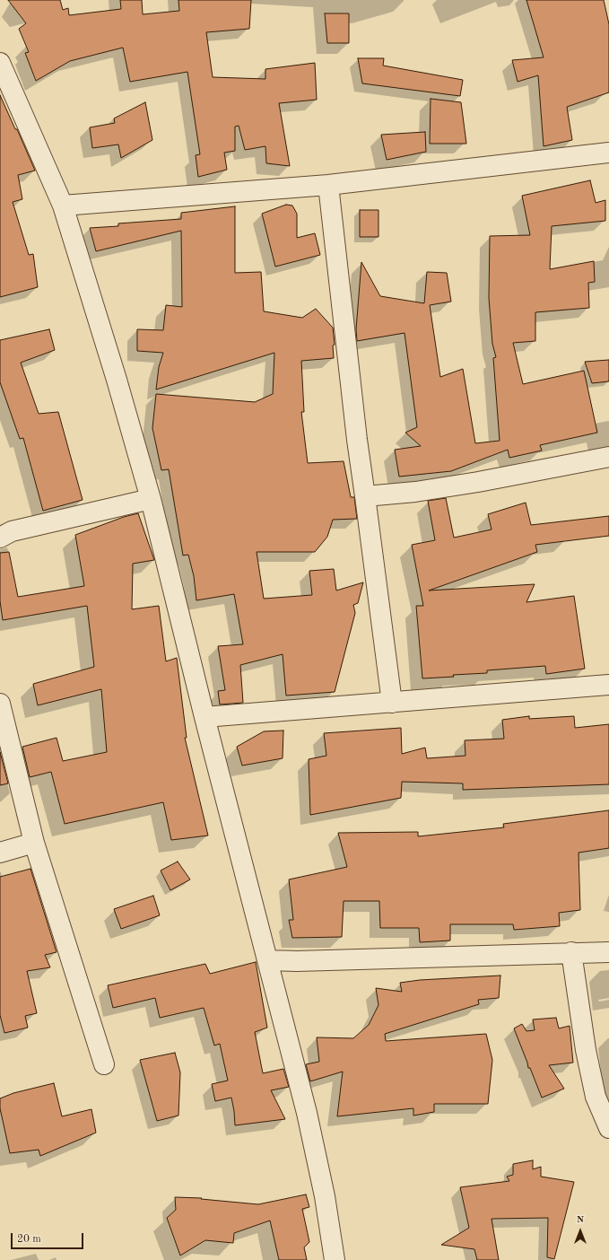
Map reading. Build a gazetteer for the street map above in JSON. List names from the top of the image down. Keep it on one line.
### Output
{"scale_bar":"20 m","north":"top"}
